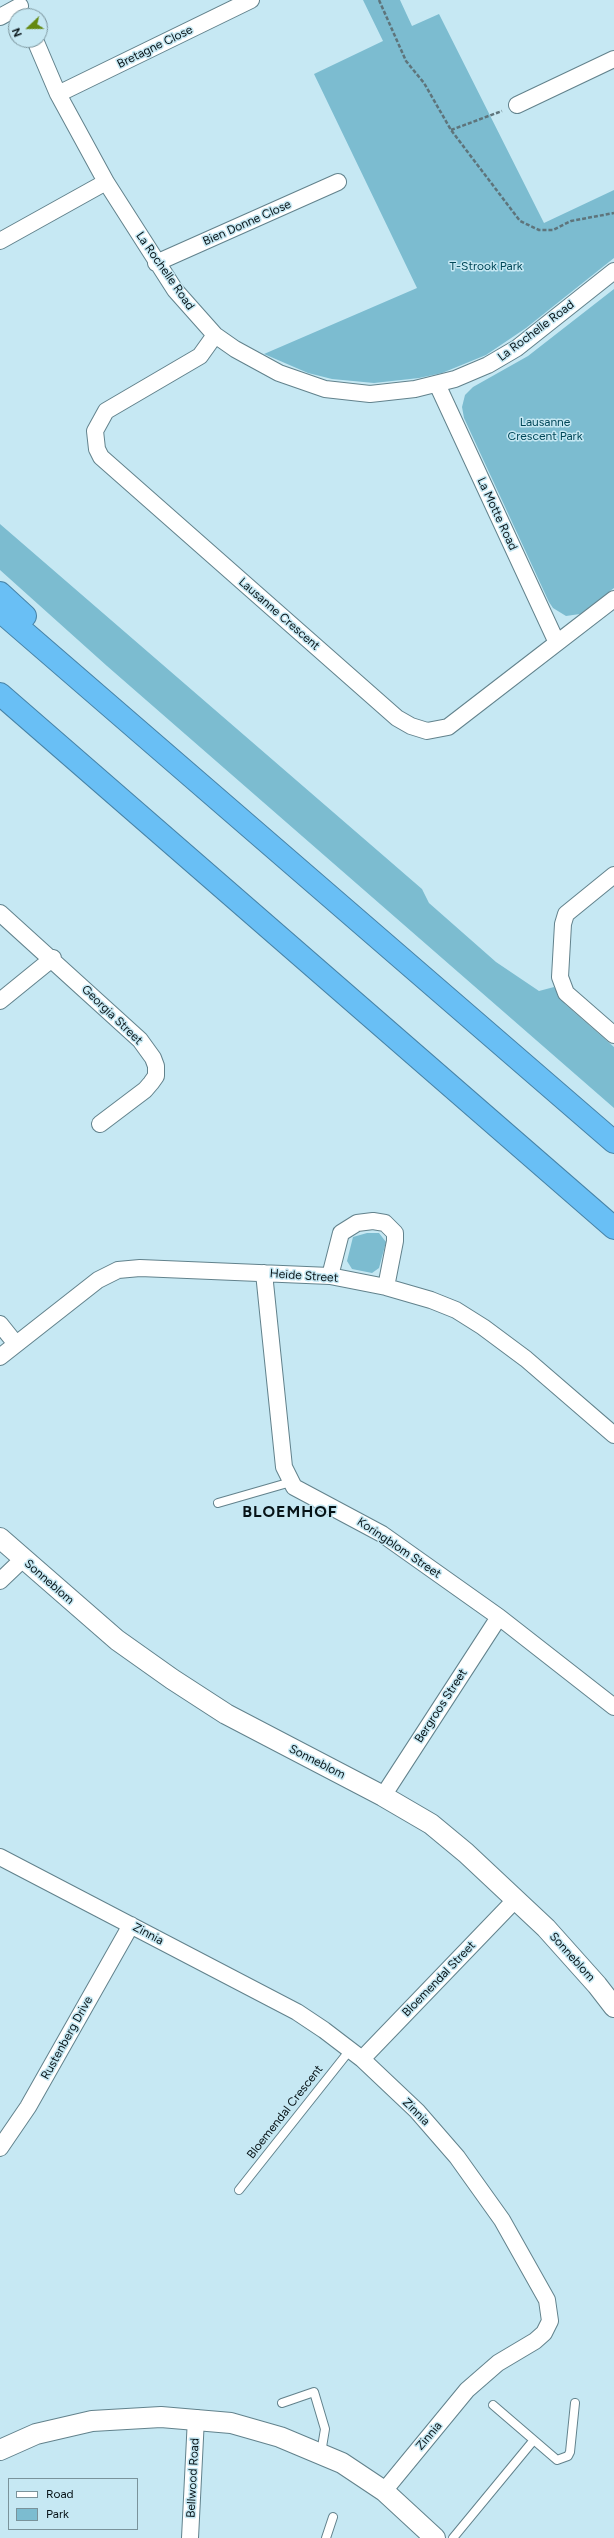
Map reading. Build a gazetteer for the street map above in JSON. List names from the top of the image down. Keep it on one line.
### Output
{"streets":{"street":["Bretagne Close","Bien Donne Close","La Rochelle Road","La Motte Road","Lausanne Crescent","Georgia Street","Heide Street","Koringblom Street","Sonneblom","Bergroos Street","Zinnia","Bloemendal Street","Rustenberg Drive","Bellwood Road"],"lane":["Bloemendal Crescent"]},"crossings":[["Bretagne Close","La Rochelle Road"],["Bien Donne Close","La Rochelle Road"],["La Rochelle Road","La Motte Road"],["La Rochelle Road","Lausanne Crescent"],["La Motte Road","Lausanne Crescent"],["Heide Street","Koringblom Street"],["Koringblom Street","Bergroos Street"],["Sonneblom","Bergroos Street"],["Sonneblom","Bloemendal Street"],["Zinnia","Bloemendal Street"],["Zinnia","Rustenberg Drive"],["Zinnia","Bloemendal Crescent"],["Bloemendal Street","Bloemendal Crescent"]],"districts":["BLOEMHOF"],"parks":["T-Strook Park","Lausanne Crescent Park"],"legend":["Road","Park"],"north":"left"}
